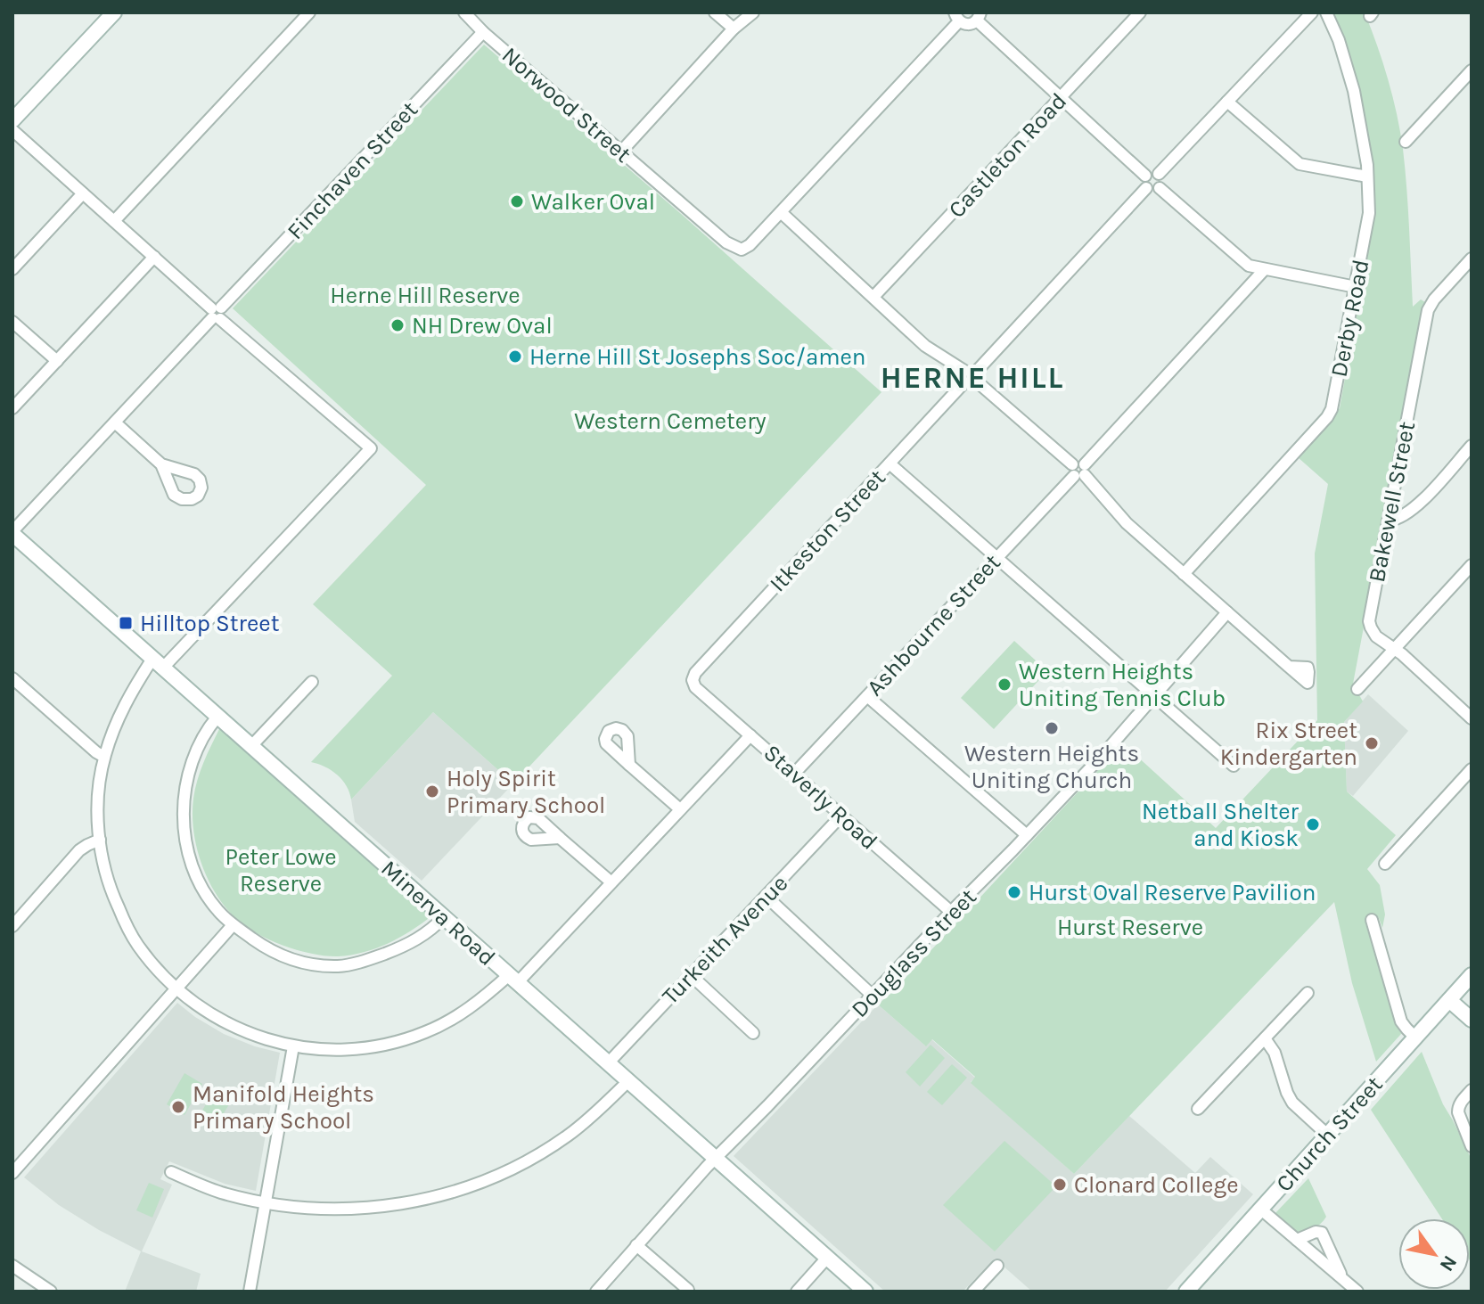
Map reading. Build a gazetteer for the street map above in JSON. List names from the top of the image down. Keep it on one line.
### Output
{"streets":{"street":["Norwood Street","Castleton Road","Finchaven Street","Derby Road","Bakewell Street","Itkeston Street","Ashbourne Street","Staverly Road","Minerva Road","Turkeith Avenue","Douglass Street","Church Street"]},"crossings":[["Norwood Street","Finchaven Street"],["Finchaven Street","Minerva Road"],["Itkeston Street","Staverly Road"],["Ashbourne Street","Staverly Road"],["Staverly Road","Turkeith Avenue"],["Staverly Road","Douglass Street"],["Minerva Road","Turkeith Avenue"],["Minerva Road","Douglass Street"]],"districts":["HERNE HILL"],"parks":["Herne Hill Reserve","Western Cemetery","Peter Lowe Reserve","Hurst Reserve"],"places":{"other":["Walker Oval","NH Drew Oval","Herne Hill St Josephs Soc/amen","Western Heights Uniting Tennis Club","Western Heights Uniting Church","Rix Street Kindergarten","Holy Spirit Primary School","Netball Shelter and Kiosk","Hurst Oval Reserve Pavilion","Manifold Heights Primary School","Clonard College"],"transit":["Hilltop Street"]},"north":"bottom right"}
